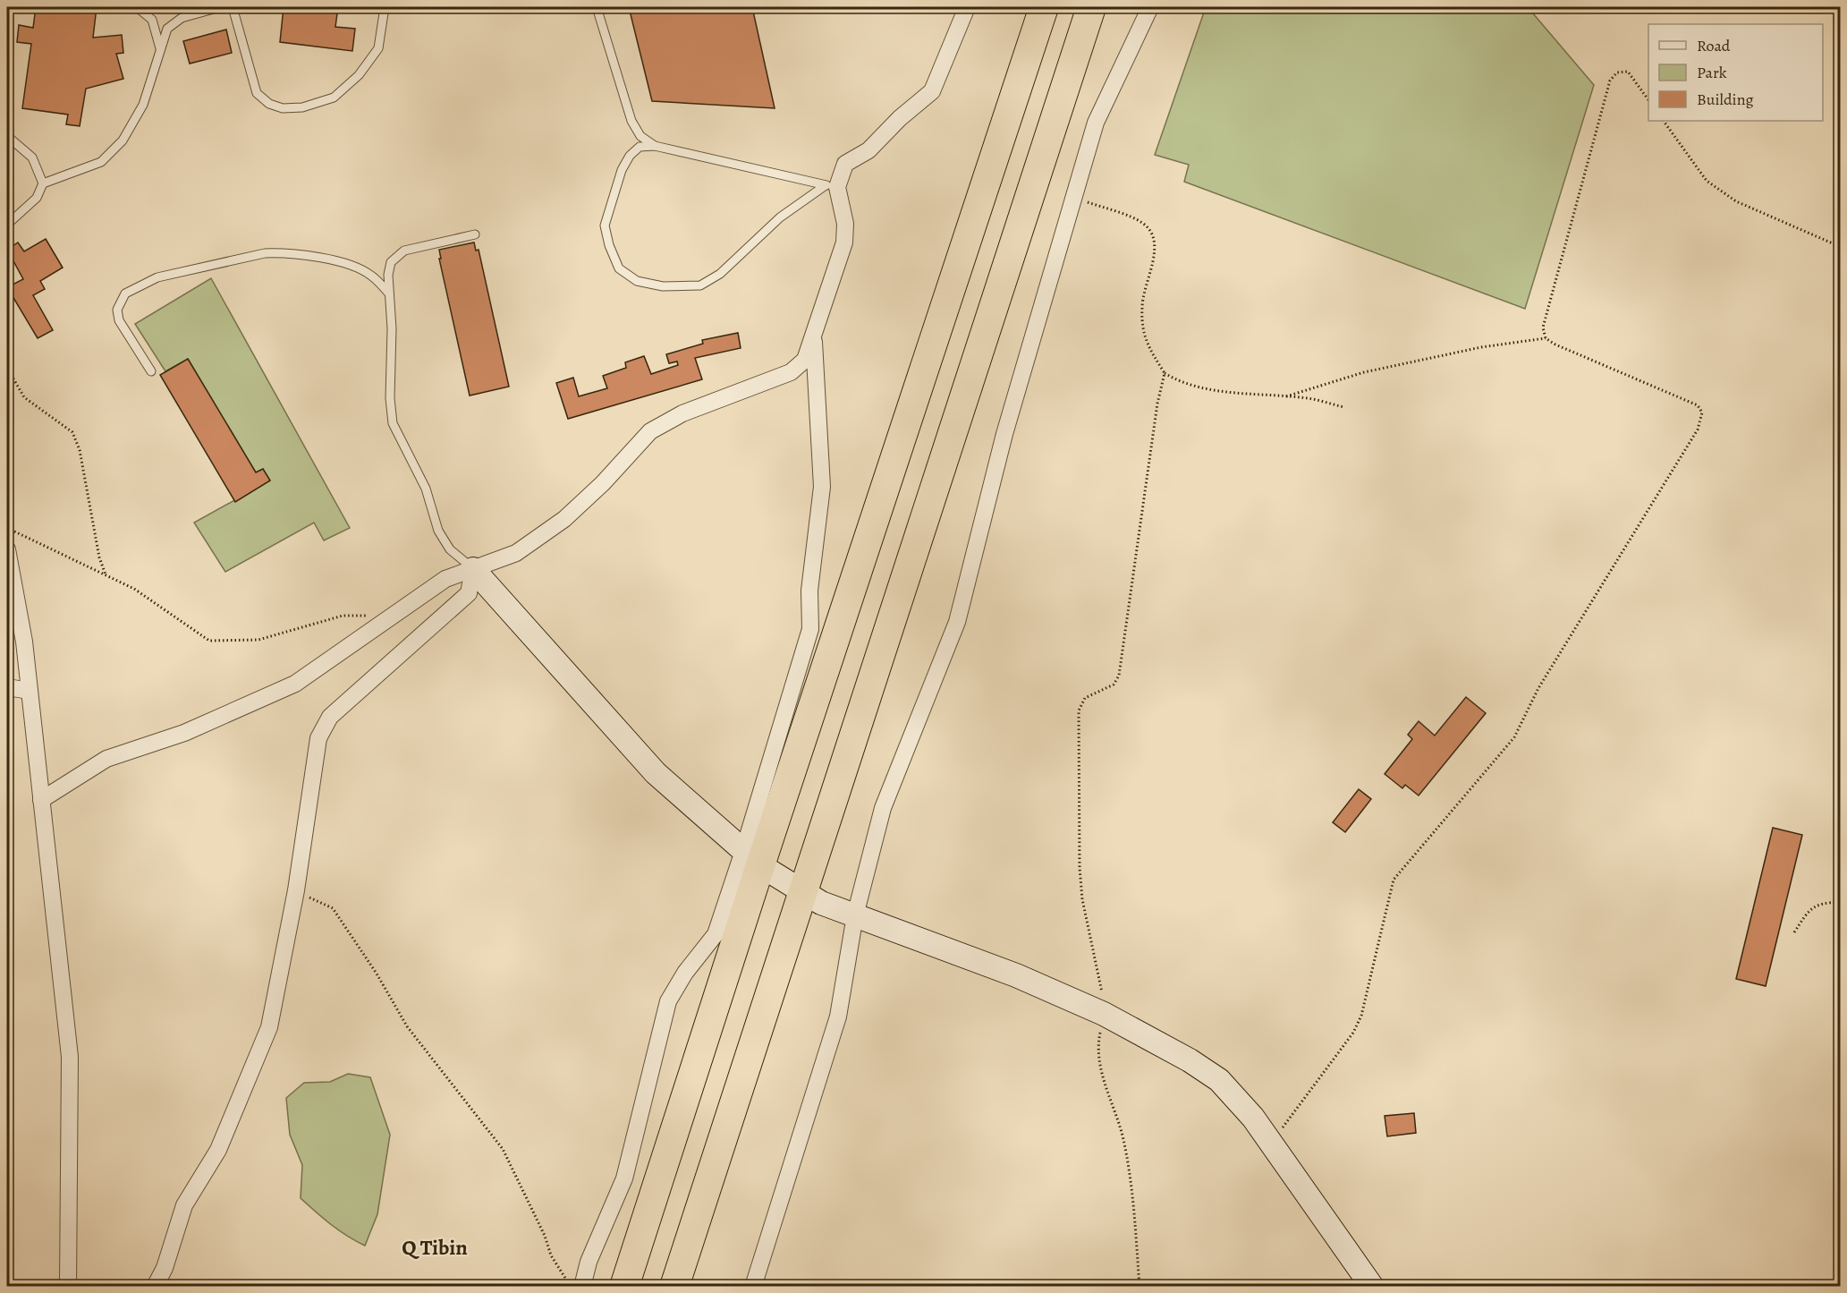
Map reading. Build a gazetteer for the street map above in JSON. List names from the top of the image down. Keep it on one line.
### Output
{"districts":["Q Tibin"],"legend":["Road","Park","Building"]}
